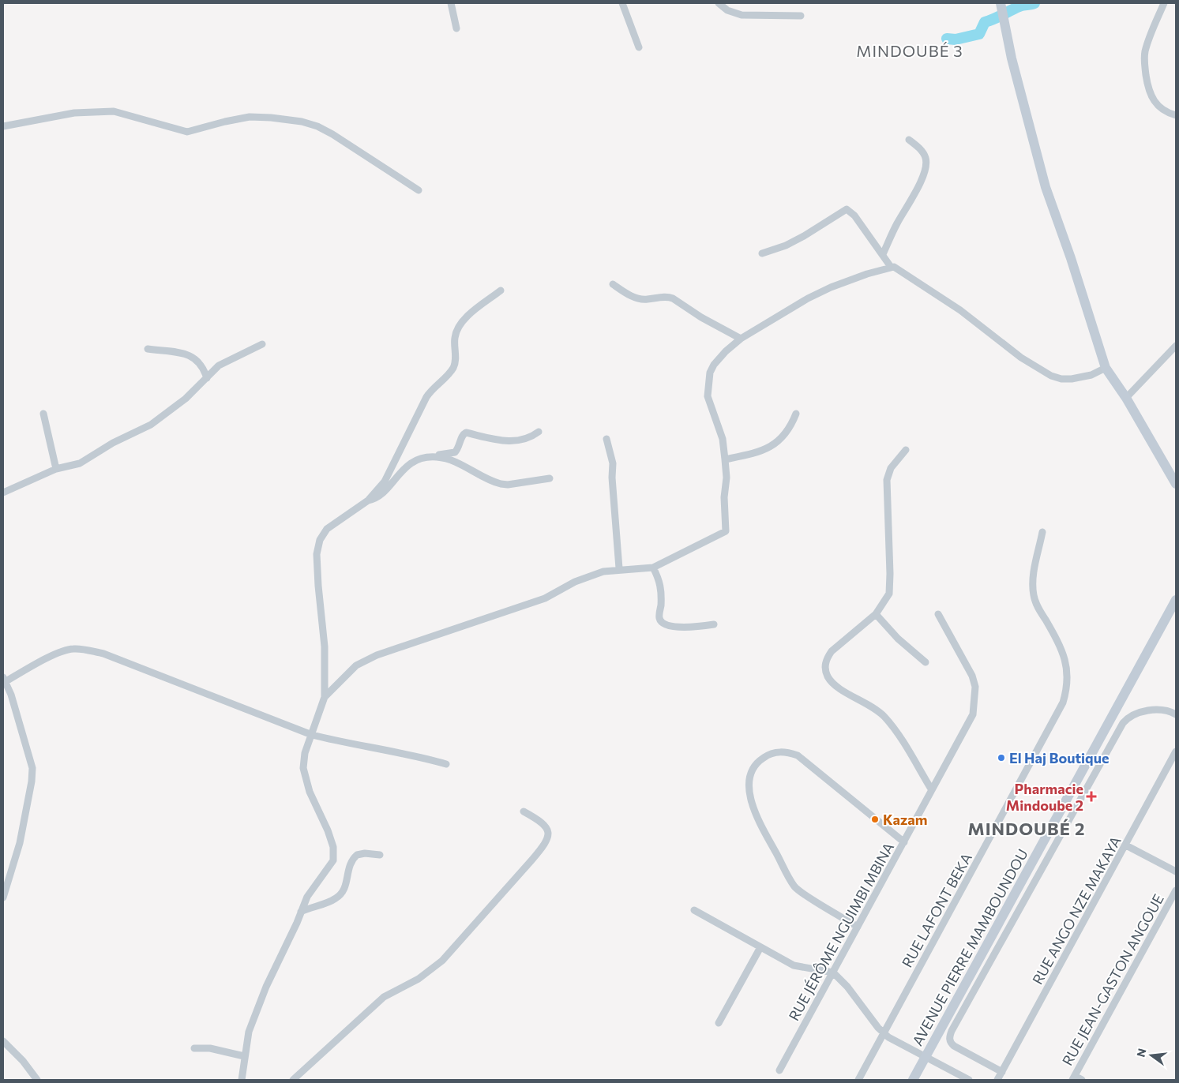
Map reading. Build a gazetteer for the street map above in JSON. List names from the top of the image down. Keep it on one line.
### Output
{"streets":{"street":["RUE LAFONT BEKA","RUE ANGO NZE MAKAYA","RUE JÉRÔME NGUIMBI MBINA","AVENUE PIERRE MAMBOUNDOU","RUE JEAN-GASTON ANGOUE"]},"districts":["MINDOUBÉ 3","MINDOUBÉ 2"],"places":{"other":["El Haj Boutique","Kazam"],"health":["Pharmacie Mindoube 2"]},"north":"left"}
